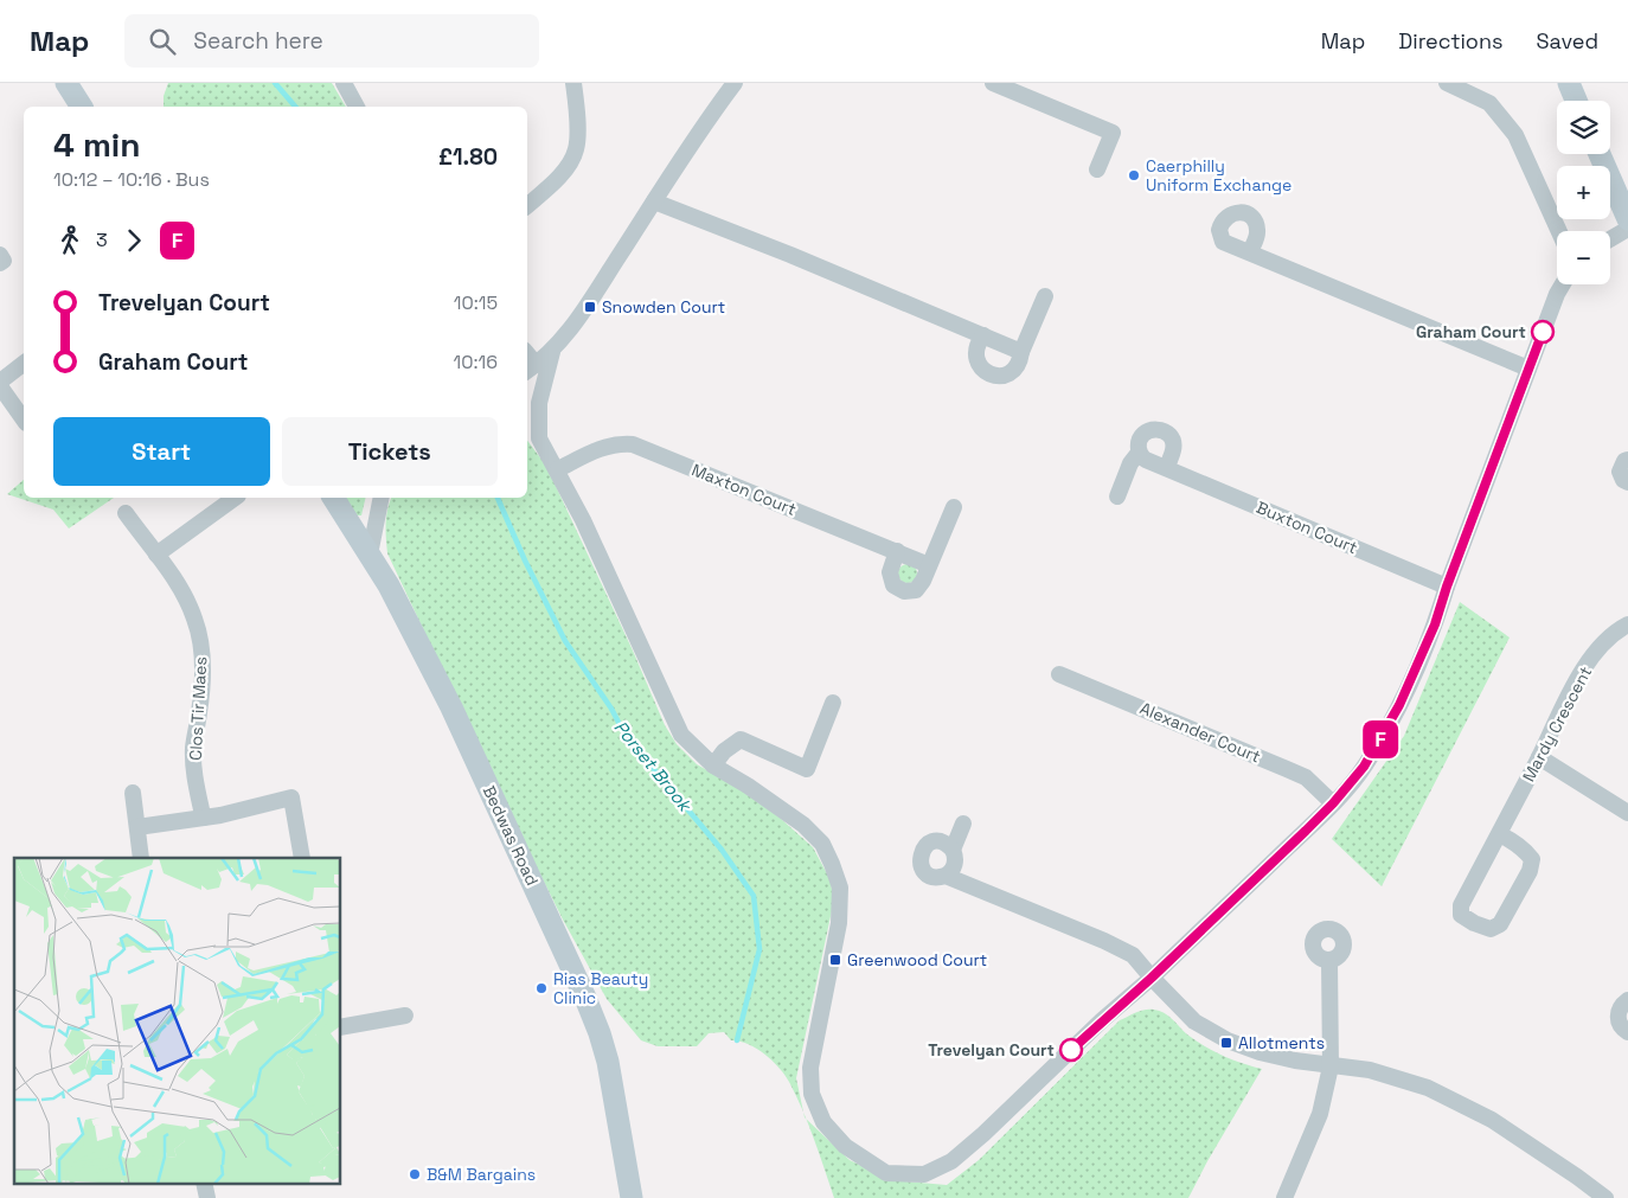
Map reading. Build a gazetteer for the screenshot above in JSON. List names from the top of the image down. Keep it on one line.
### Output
{"streets":{"main road":["Bedwas Road"],"street":["Maxton Court","Buxton Court","Clos Tir Maes","Mardy Crescent","Alexander Court"]},"water":["Porset Brook"],"places":{"other":["Caerphilly Uniform Exchange","Graham Court","Rias Beauty Clinic","Trevelyan Court","B&M Bargains"],"transit":["Snowden Court","Greenwood Court","Allotments"]},"lines":["bus line F"],"page":{"header":"Map","search":"Search here","nav":["Map","Directions","Saved"],"on_map":"F","map_buttons":["+","−"],"heading":["4 min","10:12 – 10:16 · Bus","£1.80"],"legs":["3","F"],"list":[{"name":"Trevelyan Court","value":"10:15"},{"name":"Graham Court","value":"10:16"}],"buttons":["Start","Tickets"]}}
